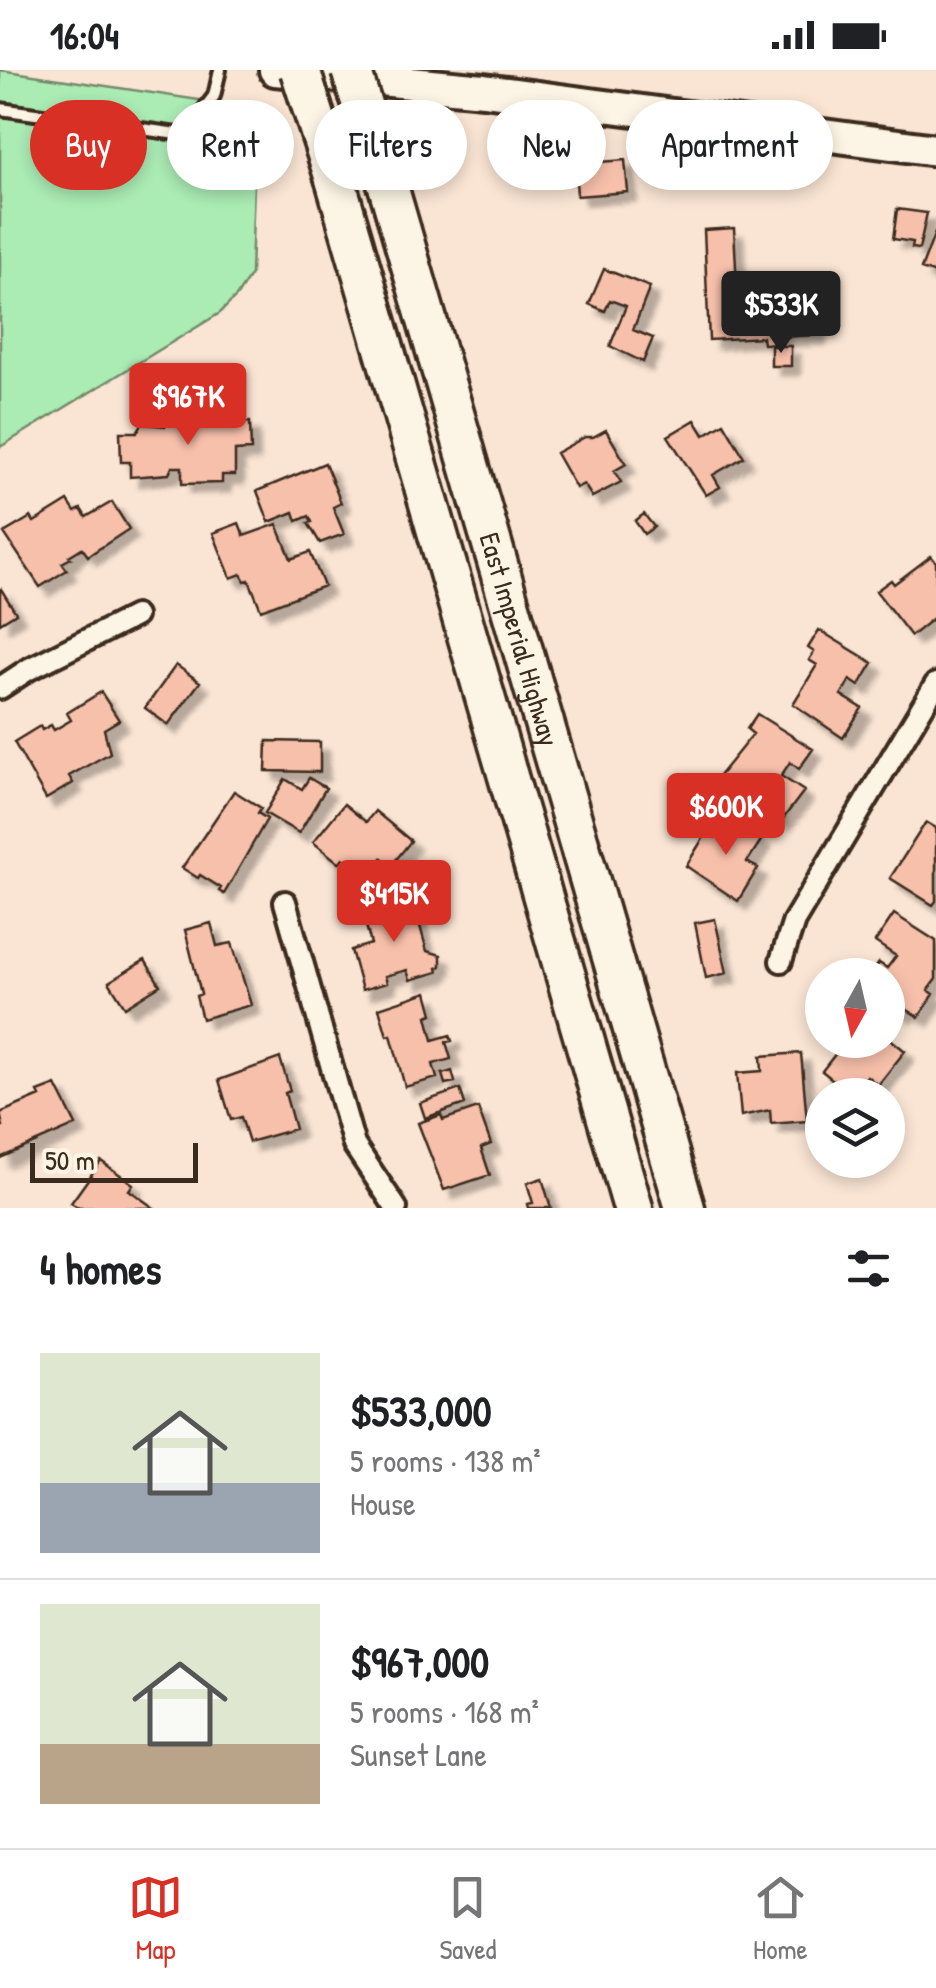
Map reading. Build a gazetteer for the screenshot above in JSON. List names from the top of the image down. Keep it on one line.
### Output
{"streets":{"highway":["East Imperial Highway"]},"scale_bar":"50 m","north":"bottom","page":{"status":"16:04","chip":["Buy","Rent","Filters","New","Apartment"],"price":["$533K","$967K","$600K","$415K"],"scale":"50 m","heading":"4 homes","list":[{"name":"$533,000","note":"5 rooms · 138 m² · House"},{"name":"$967,000","note":"5 rooms · 168 m² · Sunset Lane"}],"tabs":["Map","Saved","Home"]}}
